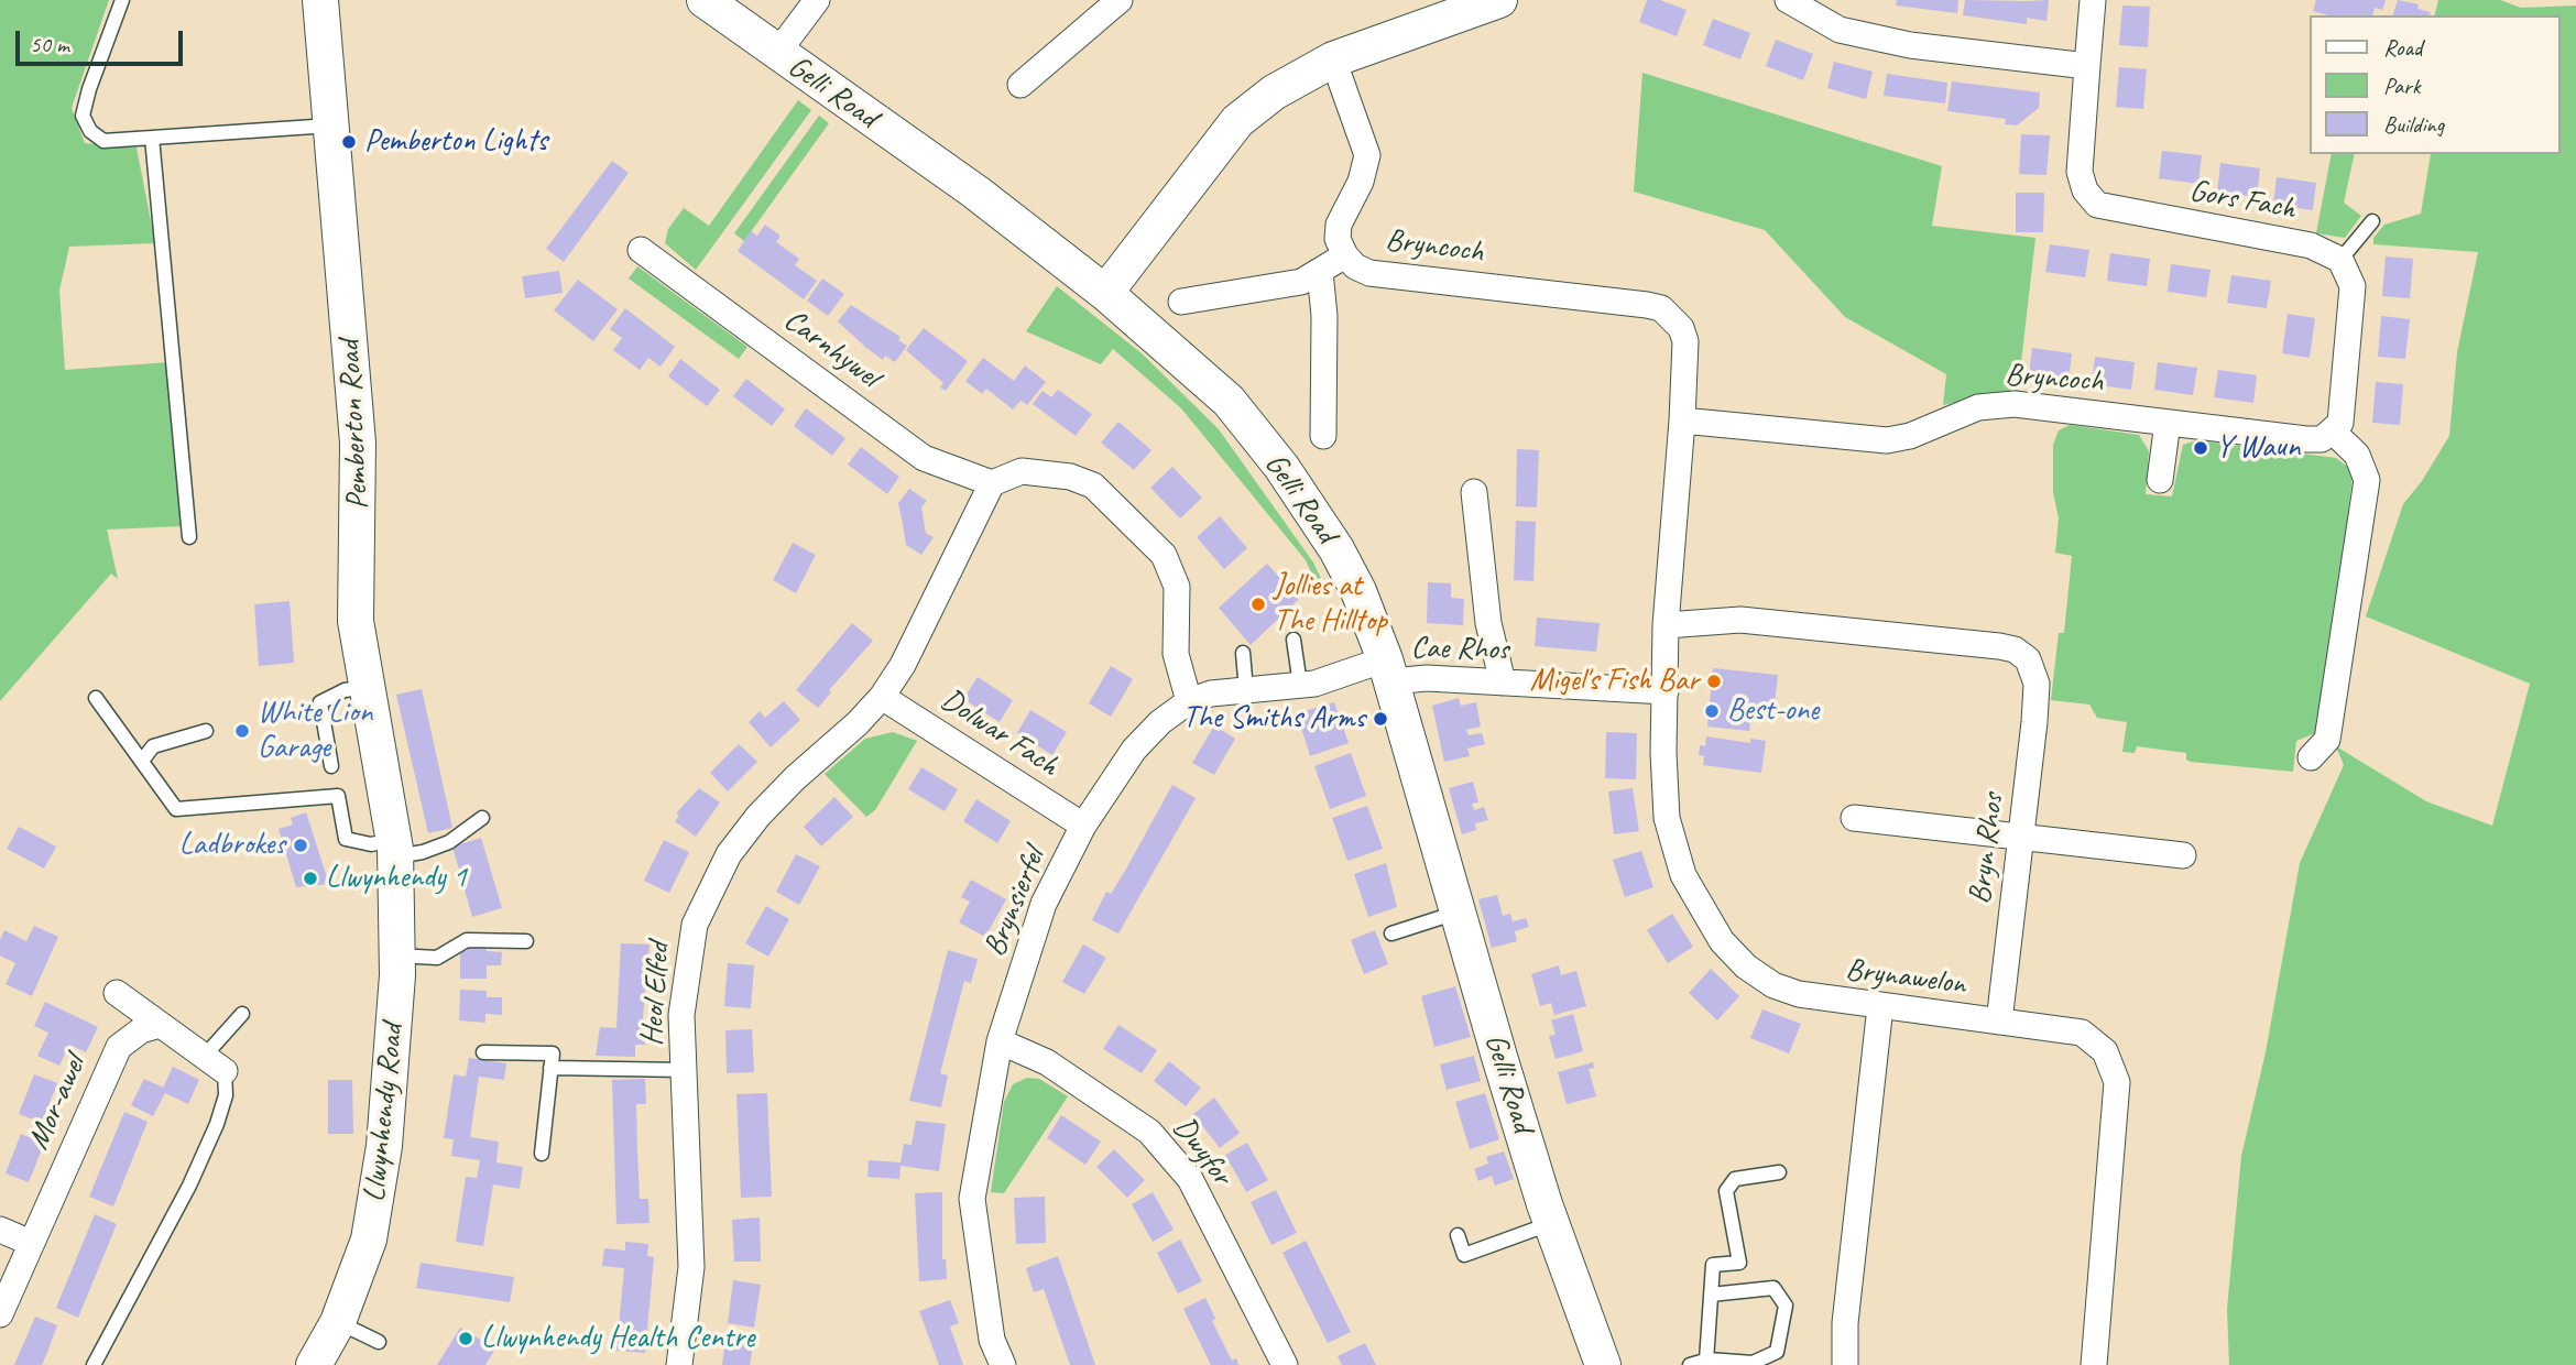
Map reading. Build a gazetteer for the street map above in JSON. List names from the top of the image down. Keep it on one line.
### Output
{"streets":{"main road":["Gelli Road","Pemberton Road","Llwynhendy Road"],"street":["Gors Fach","Bryncoch","Carnhywel","Cae Rhos","Dolwar Fach","Bryn Rhos","Brynsierfel","Brynawelon","Heol Elfed","Mor-awel","Dwyfor"]},"crossings":[["Gelli Road","Cae Rhos"],["Gelli Road","Brynsierfel"],["Bryncoch","Bryn Rhos"],["Bryncoch","Brynawelon"],["Pemberton Road","Llwynhendy Road"],["Cae Rhos","Brynsierfel"],["Cae Rhos","Brynawelon"],["Dolwar Fach","Brynsierfel"],["Dolwar Fach","Heol Elfed"],["Bryn Rhos","Brynawelon"],["Brynsierfel","Dwyfor"]],"places":["Pemberton Lights","Y Waun","Jollies at The Hilltop","Migel's Fish Bar","Best-one","The Smiths Arms","White Lion Garage","Ladbrokes","Llwynhendy 1","Llwynhendy Health Centre"],"legend":["Road","Park","Building"],"scale_bar":"50 m"}
